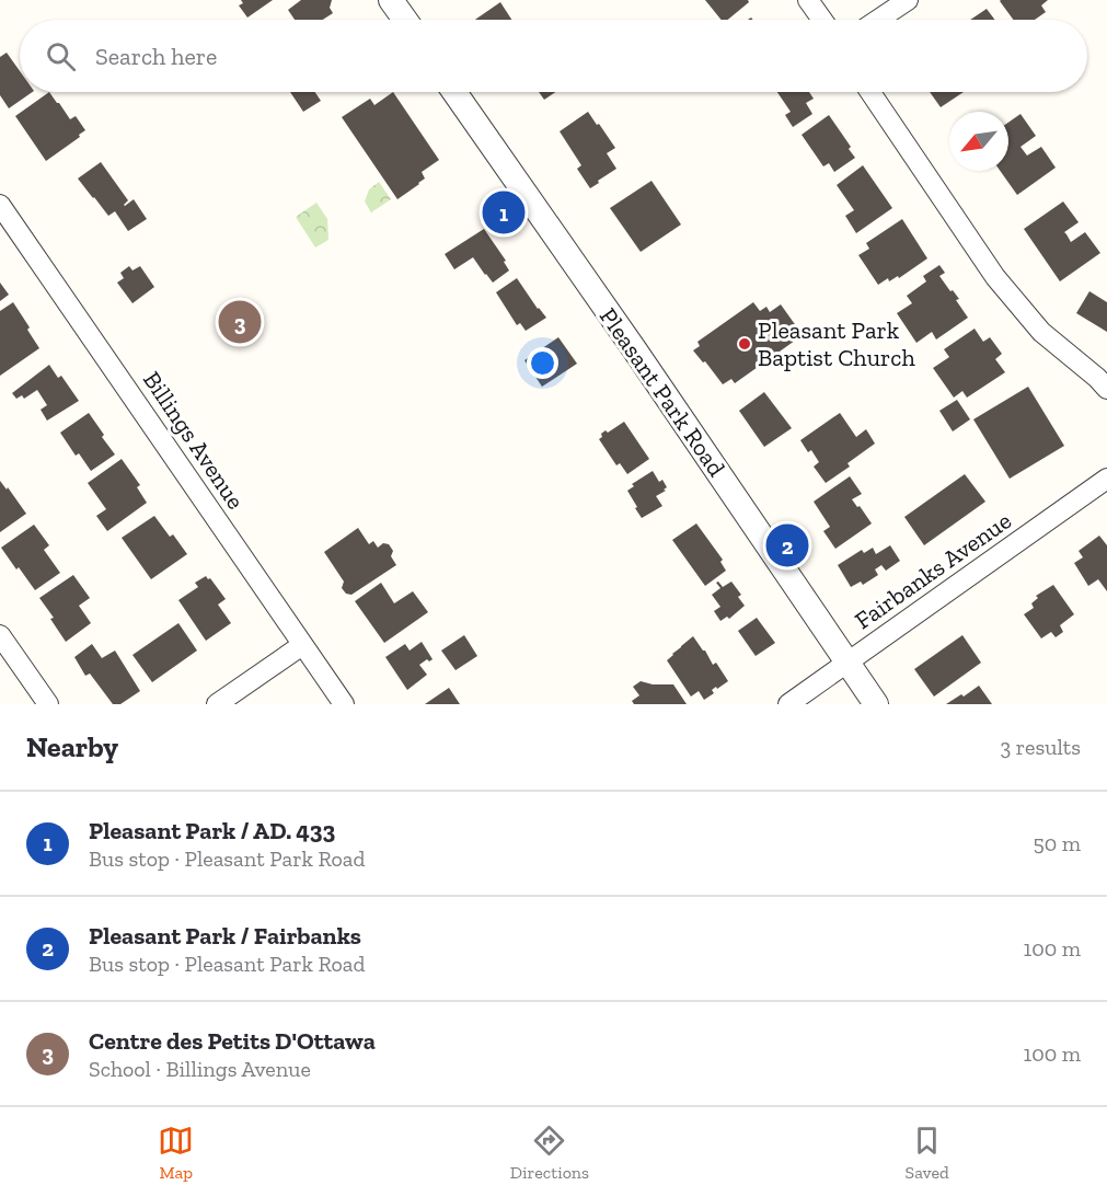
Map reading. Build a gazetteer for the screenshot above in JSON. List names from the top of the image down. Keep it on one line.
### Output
{"streets":{"street":["Pleasant Park Road","Billings Avenue","Fairbanks Avenue"]},"crossings":[["Pleasant Park Road","Fairbanks Avenue"]],"places":["Pleasant Park Baptist Church"],"north":"bottom left","page":{"search":"Search here","pins":["1","3","2"],"heading":["Nearby","3 results"],"list":[{"mark":"1","name":"Pleasant Park / AD. 433","note":"Bus stop · Pleasant Park Road","value":"50 m"},{"mark":"2","name":"Pleasant Park / Fairbanks","note":"Bus stop · Pleasant Park Road","value":"100 m"},{"mark":"3","name":"Centre des Petits D'Ottawa","note":"School · Billings Avenue","value":"100 m"}],"nav":["Map","Directions","Saved"]}}
